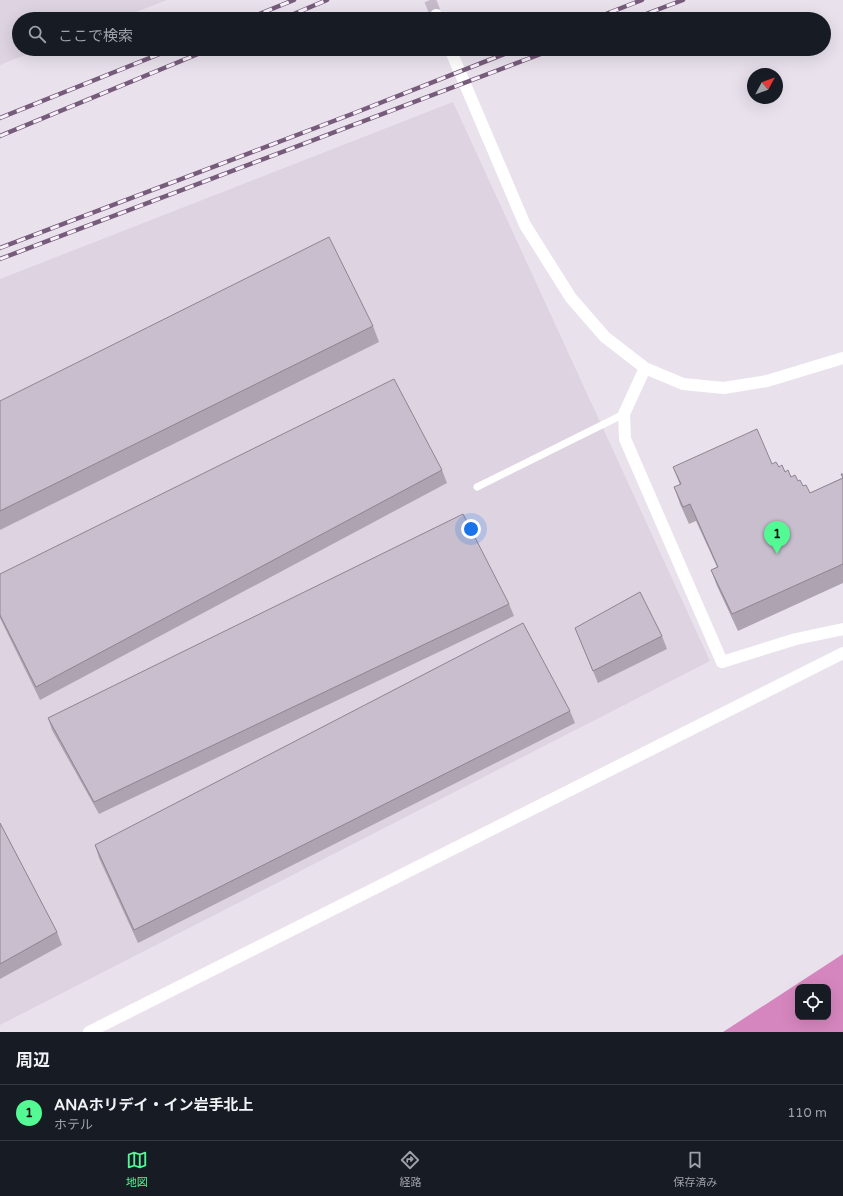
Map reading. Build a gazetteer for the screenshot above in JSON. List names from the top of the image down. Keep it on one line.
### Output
{"north":"top right","page":{"search":"ここで検索","pins":"1","heading":"周辺","list":[{"mark":"1","name":"ANAホリデイ・イン岩手北上","note":"ホテル","value":"110 m"}],"nav":["地図","経路","保存済み"]}}
